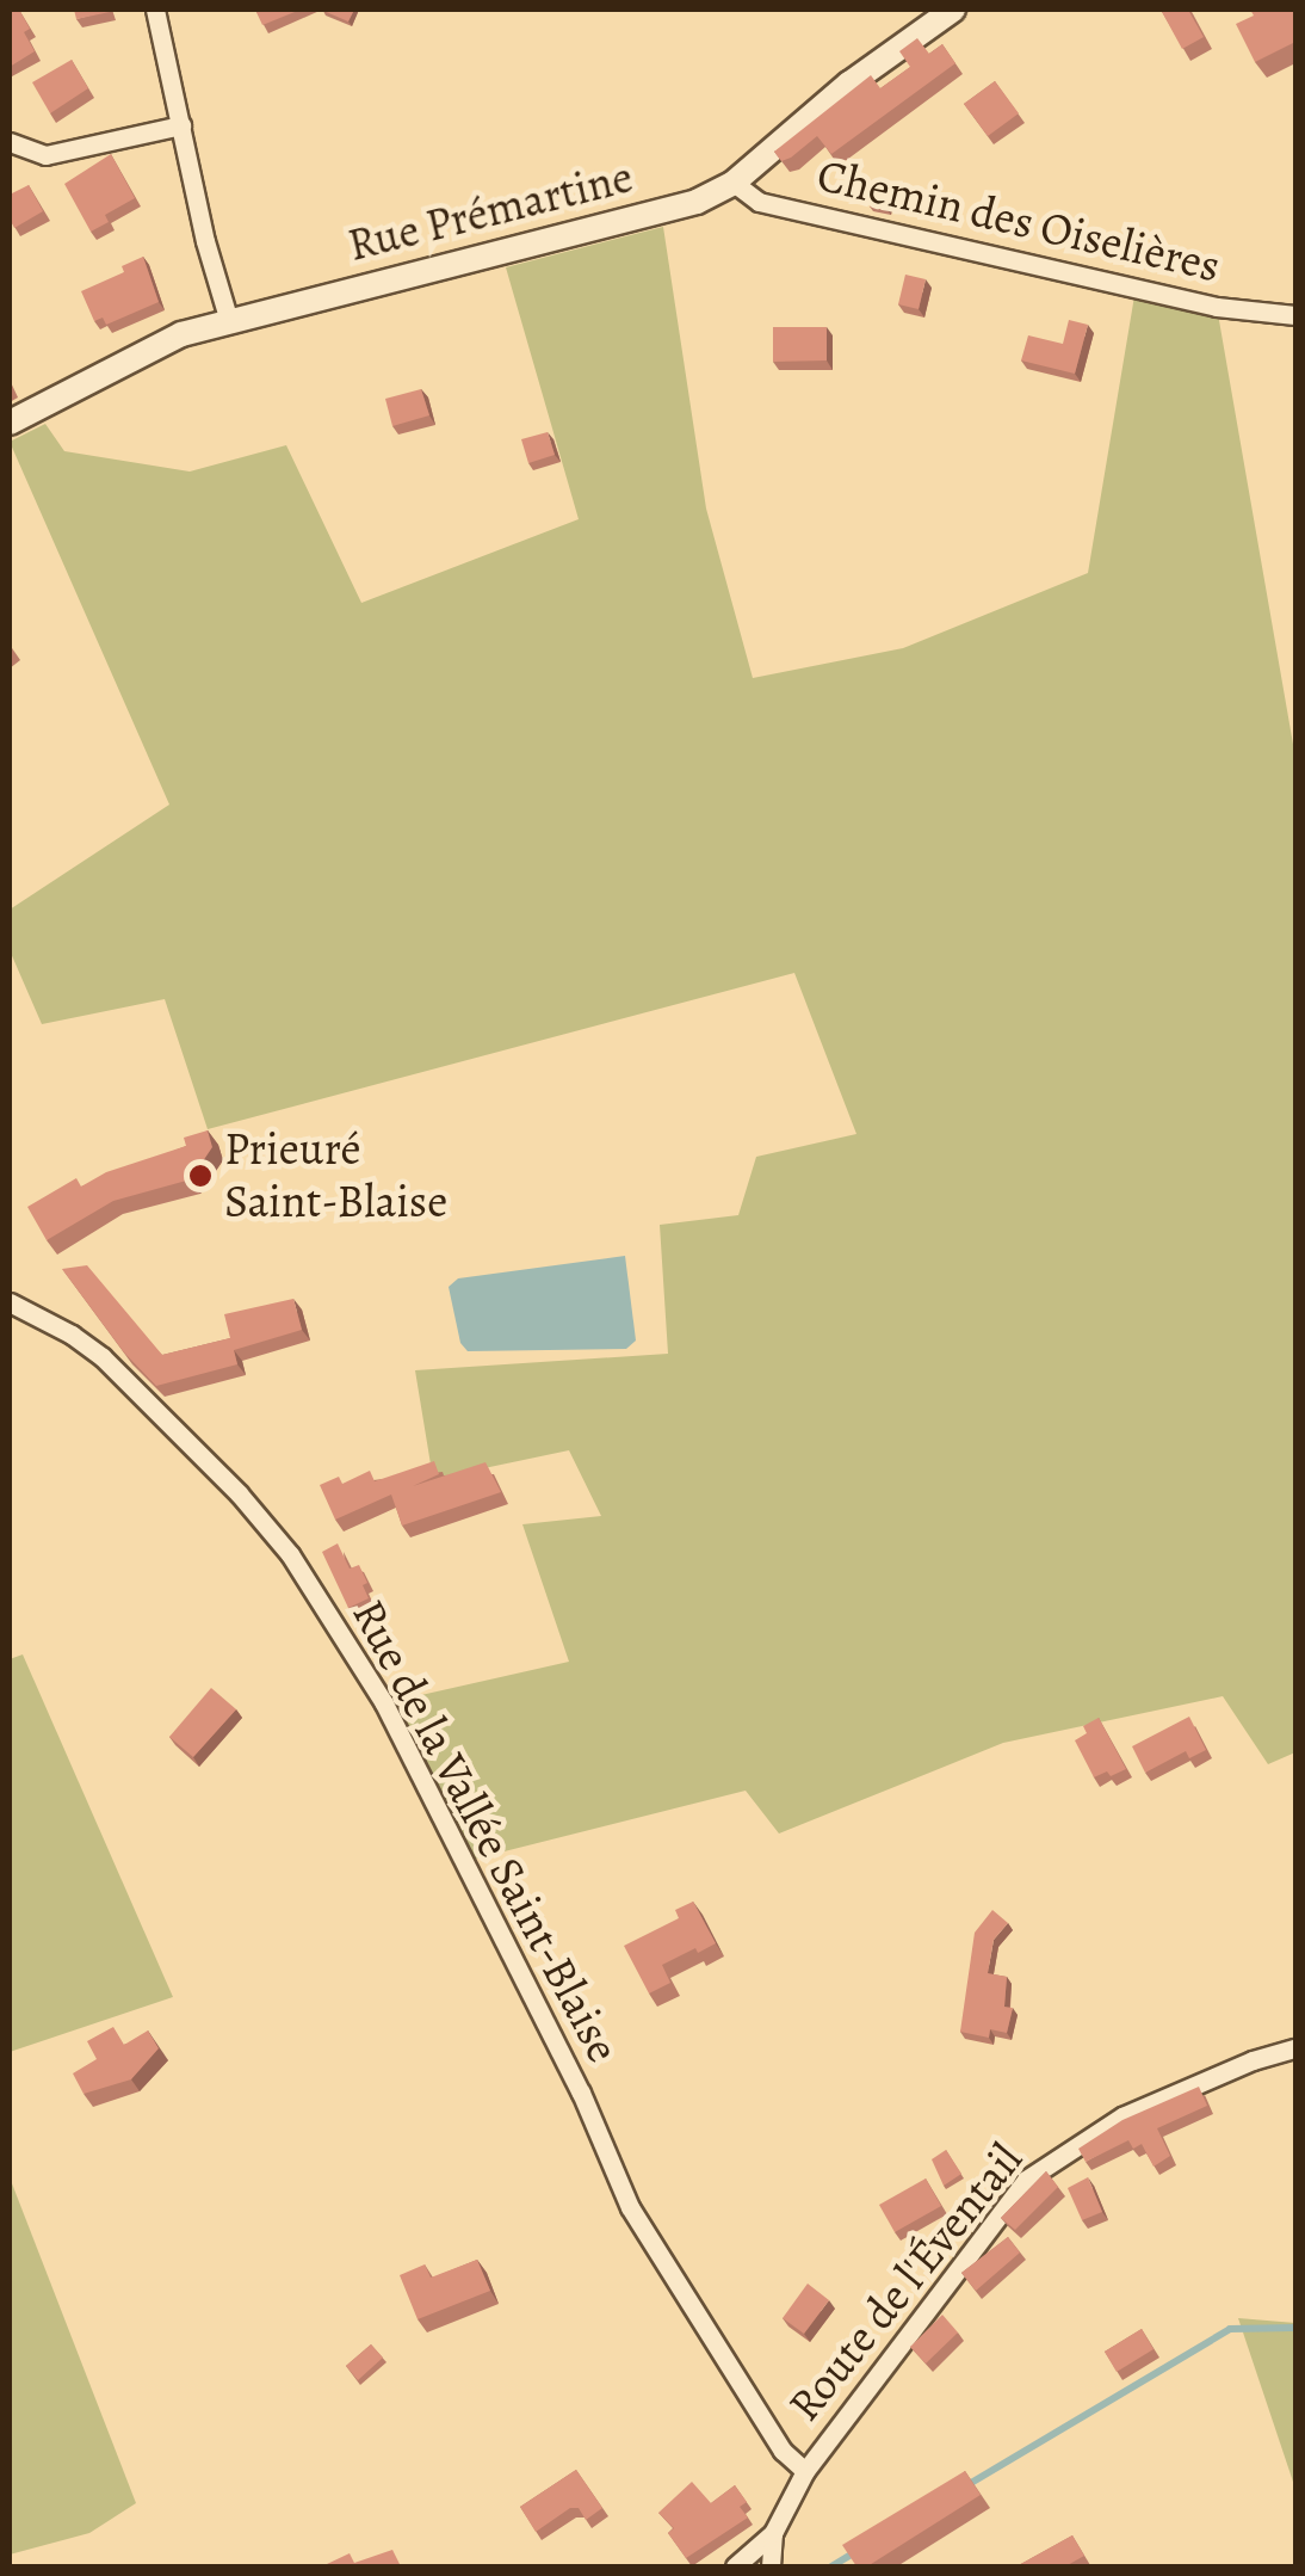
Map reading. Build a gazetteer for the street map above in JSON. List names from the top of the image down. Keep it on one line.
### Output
{"streets":{"street":["Rue Prémartine","Chemin des Oiselières","Rue de la Vallée Saint-Blaise","Route de l'Éventail"]},"crossings":[["Rue Prémartine","Chemin des Oiselières"],["Rue de la Vallée Saint-Blaise","Route de l'Éventail"]],"places":["Prieuré Saint-Blaise"]}
